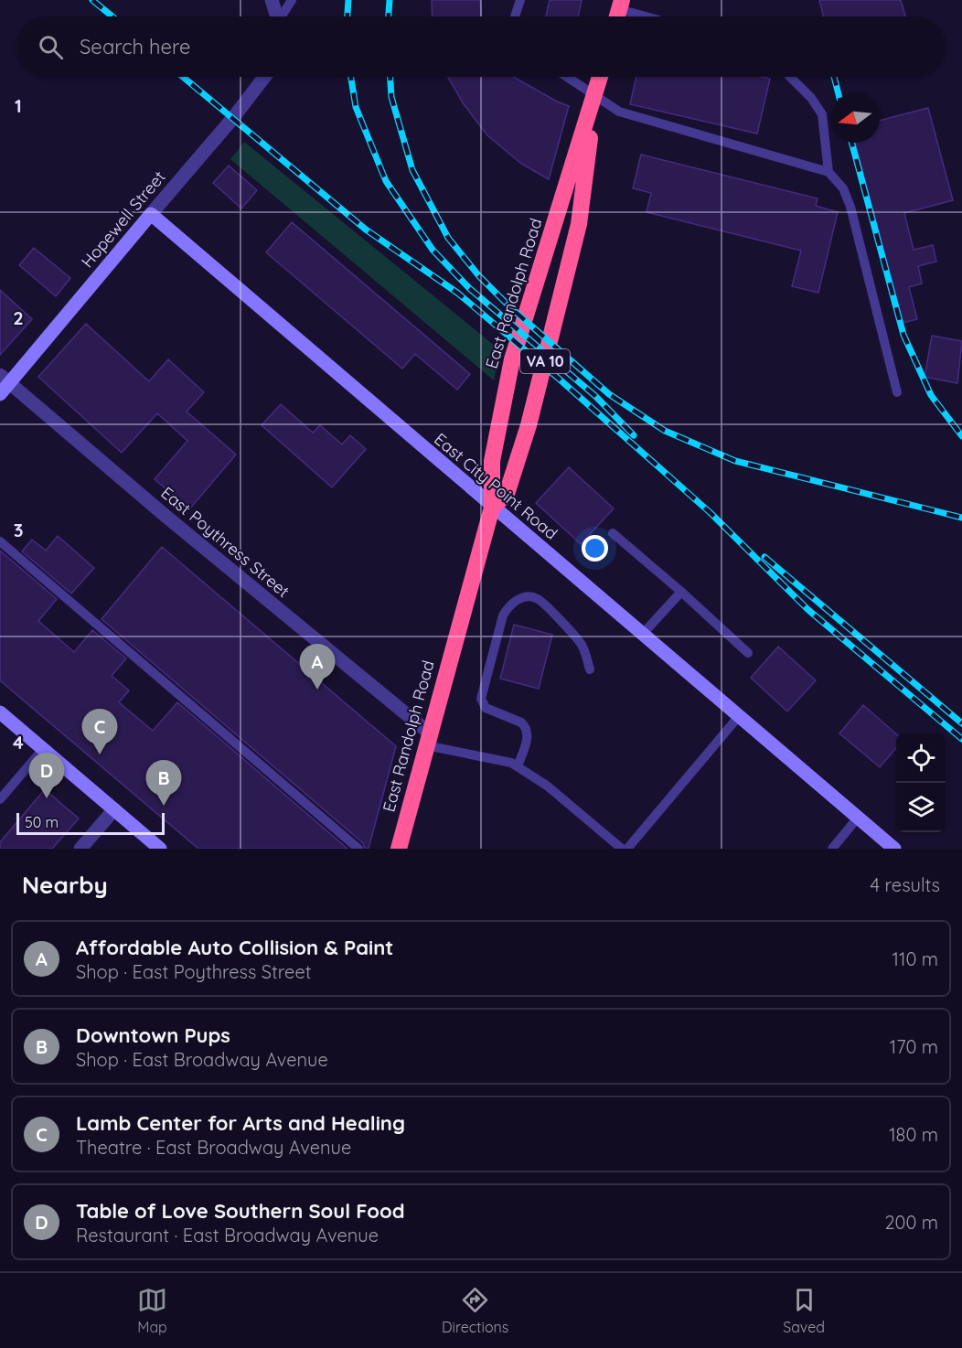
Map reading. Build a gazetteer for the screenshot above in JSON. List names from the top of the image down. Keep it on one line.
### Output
{"streets":{"highway":["East Randolph Road","VA 10"],"street":["Hopewell Street","East City Point Road","East Poythress Street"]},"crossings":[["Hopewell Street","East City Point Road"],["Hopewell Street","East Poythress Street"],["East Randolph Road","East City Point Road"],["East Randolph Road","East Poythress Street"]],"scale_bar":"50 m","north":"left","page":{"search":"Search here","pins":["A","C","D","B"],"scale":"50 m","heading":["Nearby","4 results"],"list":[{"mark":"A","name":"Affordable Auto Collision & Paint","note":"Shop · East Poythress Street","value":"110 m"},{"mark":"B","name":"Downtown Pups","note":"Shop · East Broadway Avenue","value":"170 m"},{"mark":"C","name":"Lamb Center for Arts and Healing","note":"Theatre · East Broadway Avenue","value":"180 m"},{"mark":"D","name":"Table of Love Southern Soul Food","note":"Restaurant · East Broadway Avenue","value":"200 m"}],"nav":["Map","Directions","Saved"]},"grid":{"rows":["1","2","3","4"]}}
